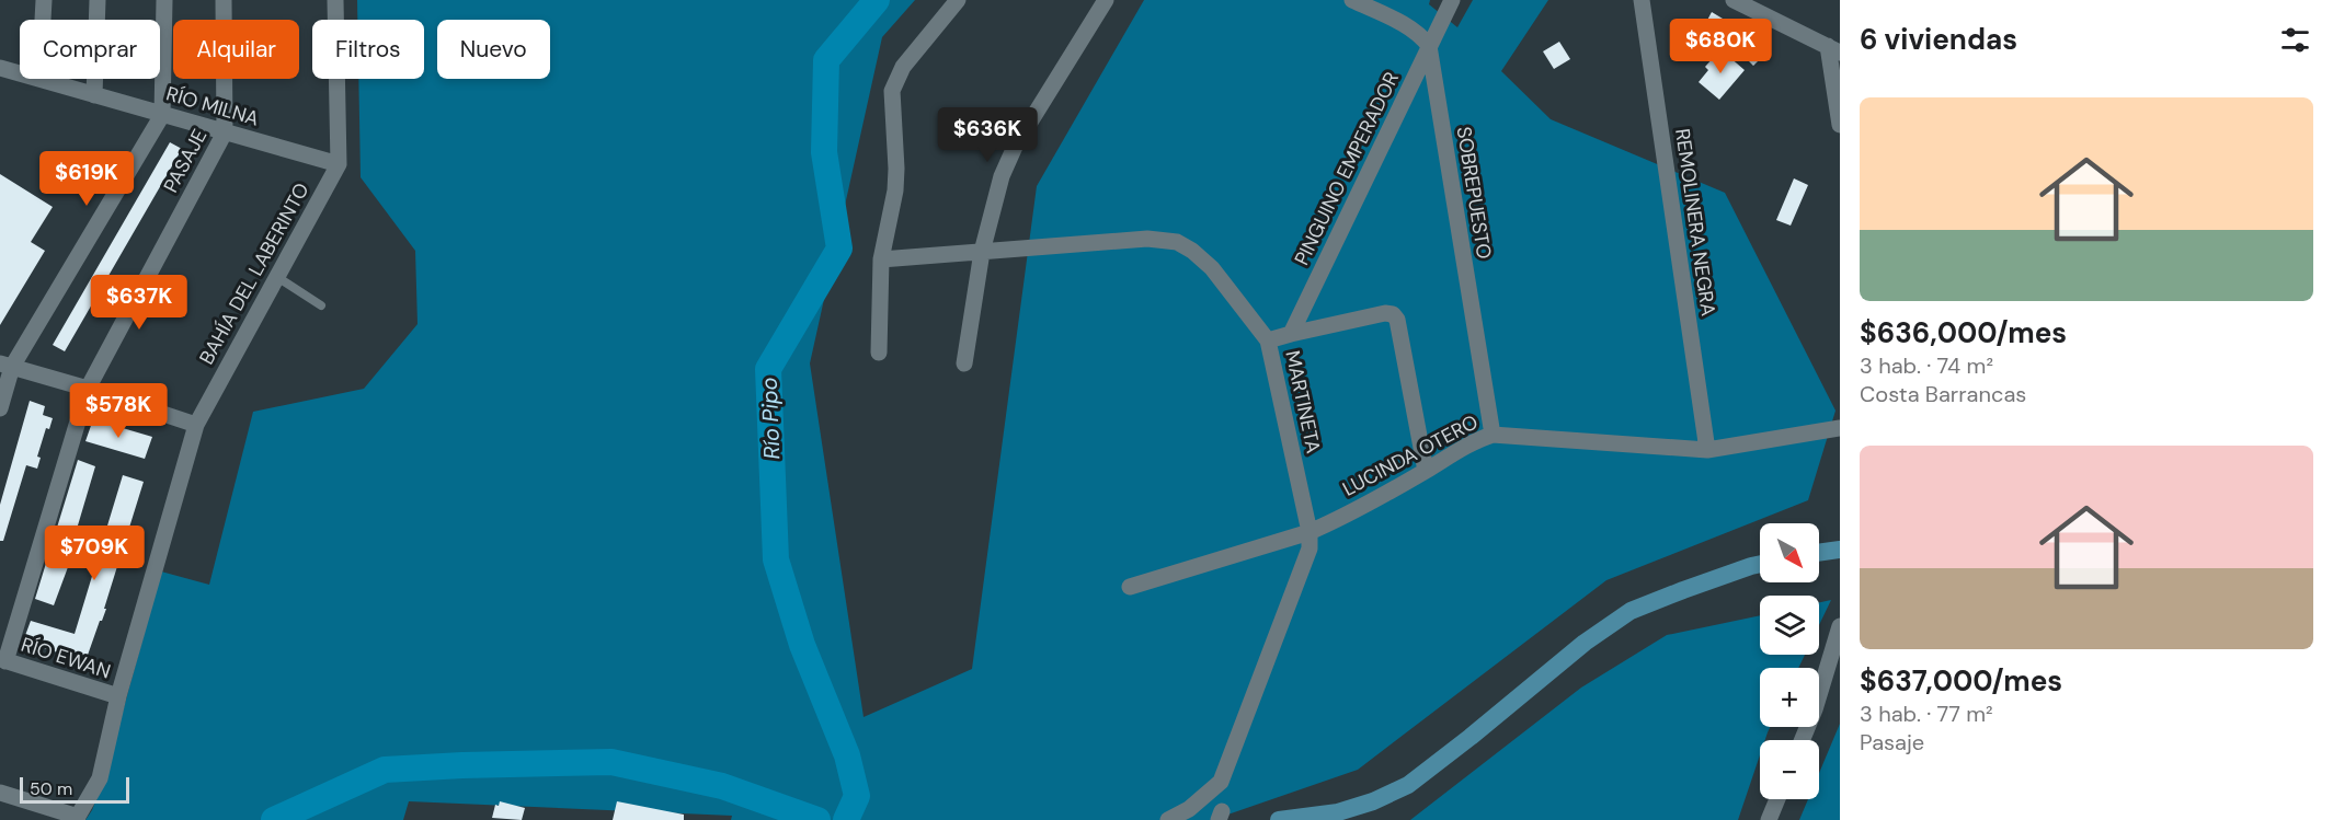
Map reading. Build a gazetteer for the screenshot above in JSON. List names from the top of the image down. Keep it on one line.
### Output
{"streets":{"street":["RÍO MILNA","PASAJE","PINGUINO EMPERADOR","SOBREPUESTO","REMOLINERA NEGRA","BAHÍA DEL LABERINTO","MARTINETA","LUCINDA OTERO","RÍO EWAN"]},"crossings":[["RÍO MILNA","PASAJE"],["RÍO MILNA","BAHÍA DEL LABERINTO"],["PASAJE","RÍO EWAN"],["PINGUINO EMPERADOR","SOBREPUESTO"],["SOBREPUESTO","LUCINDA OTERO"],["REMOLINERA NEGRA","LUCINDA OTERO"],["BAHÍA DEL LABERINTO","RÍO EWAN"],["MARTINETA","LUCINDA OTERO"]],"water":["Río Pipo"],"scale_bar":"50 m","north":"bottom right","page":{"heading":"6 viviendas","price":["$680K","$636K","$619K","$637K","$578K","$709K"],"chip":["Comprar","Alquilar","Filtros","Nuevo"],"list":[{"name":"$636,000/mes","note":"3 hab. · 74 m² · Costa Barrancas"},{"name":"$637,000/mes","note":"3 hab. · 77 m² · Pasaje"}],"map_buttons":["+","−"],"scale":"50 m"}}
